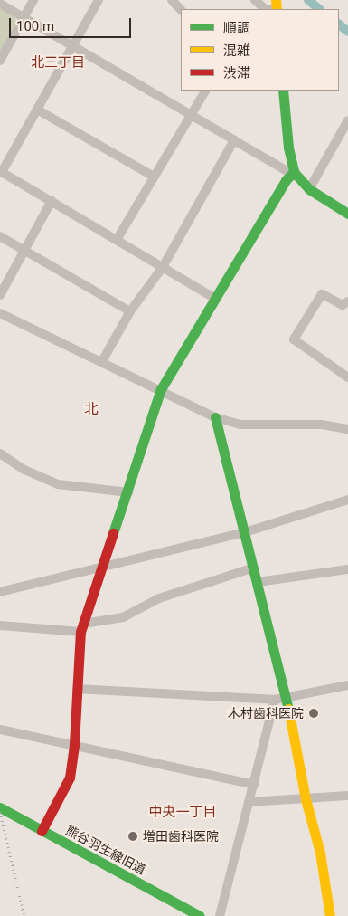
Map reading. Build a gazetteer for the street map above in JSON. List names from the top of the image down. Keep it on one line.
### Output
{"streets":{"street":["熊谷羽生線旧道"]},"districts":["北三丁目","北","中央一丁目"],"places":["木村歯科医院","増田歯科医院"],"legend":["順調","混雑","渋滞"],"scale_bar":"100 m"}
